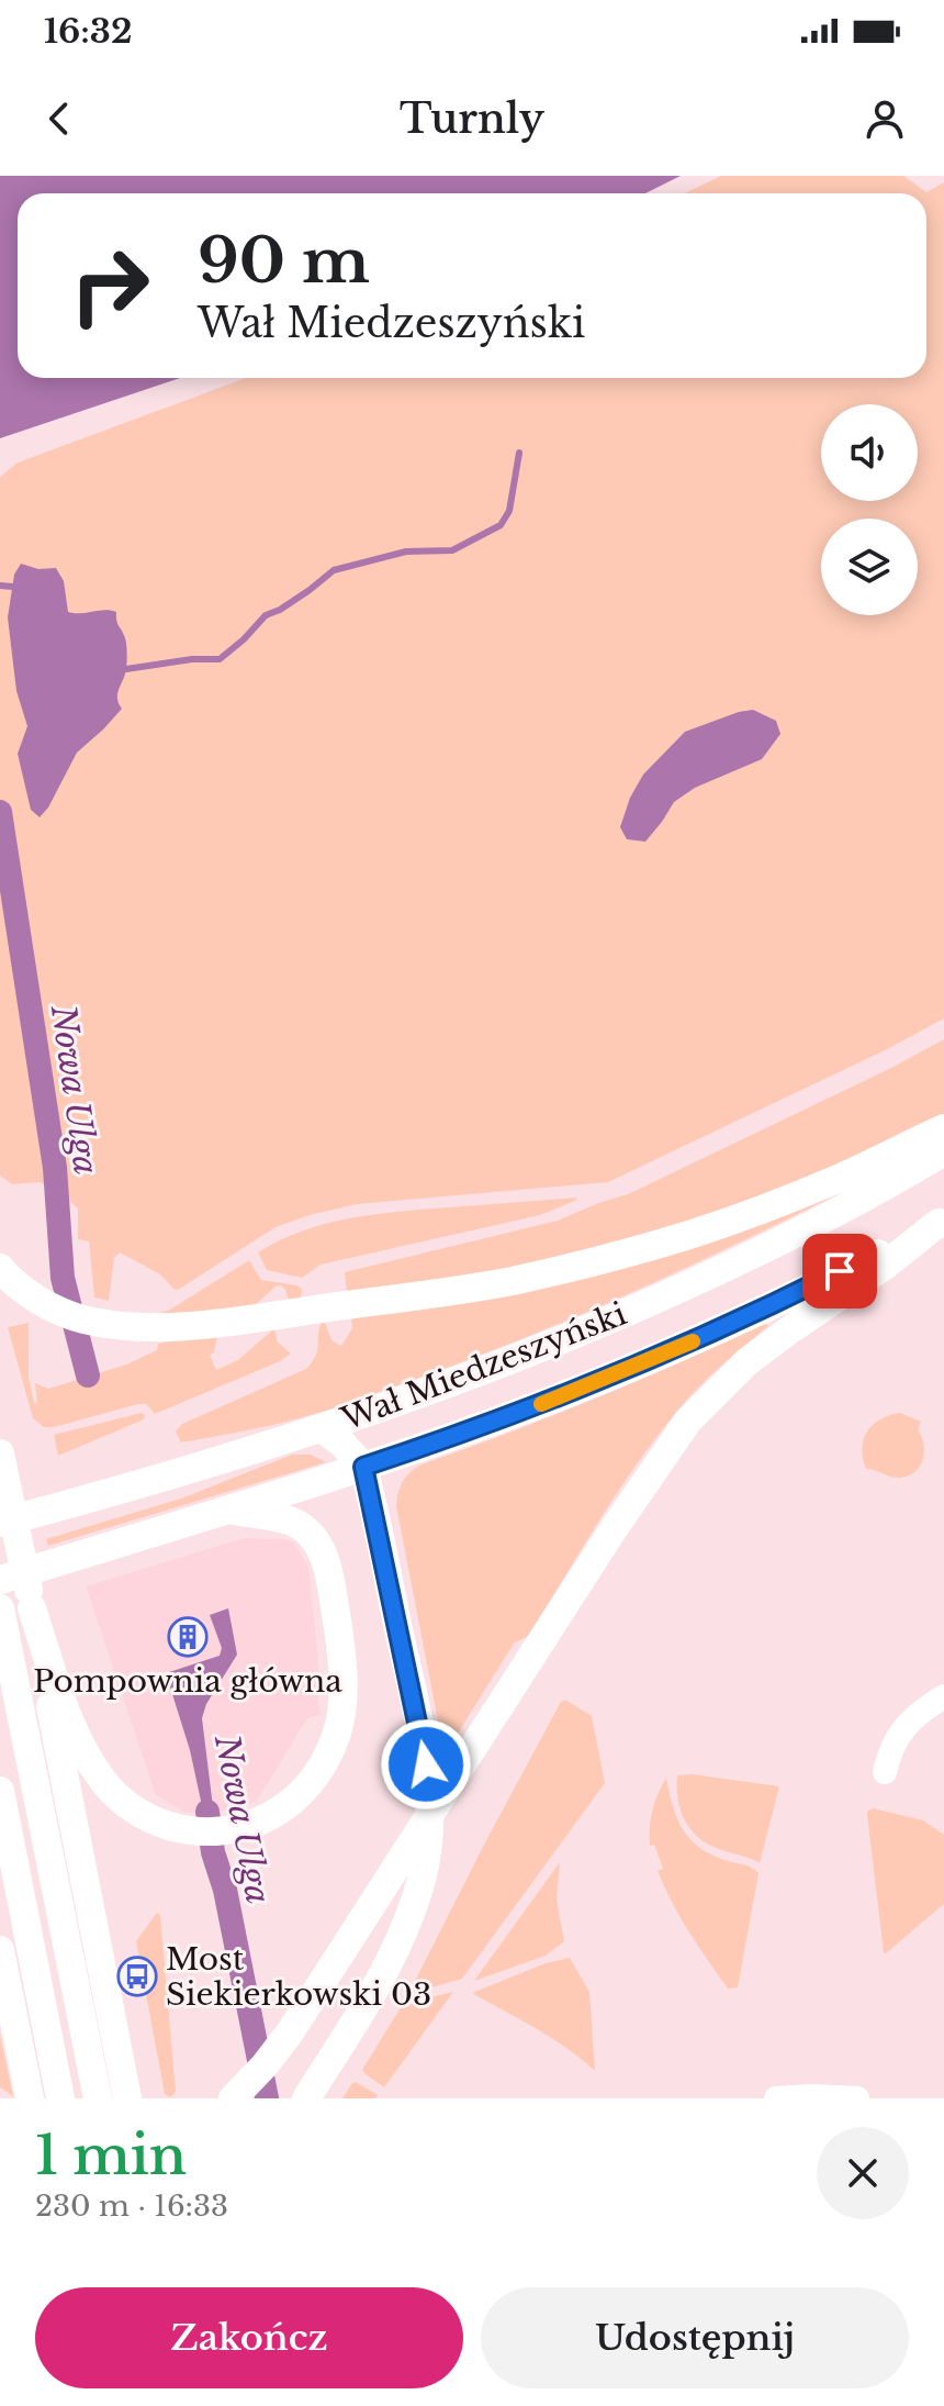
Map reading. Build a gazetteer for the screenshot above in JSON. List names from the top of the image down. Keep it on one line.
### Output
{"streets":{"main road":["Wał Miedzeszyński"]},"water":["Nowa Ulga"],"places":{"building":["Pompownia główna"],"bus stop":["Most Siekierkowski 03"]},"page":{"status":"16:32","header":"Turnly","turn":["90 m","Wał Miedzeszyński"],"heading":["1 min","230 m · 16:33"],"buttons":["Zakończ","Udostępnij"]}}
